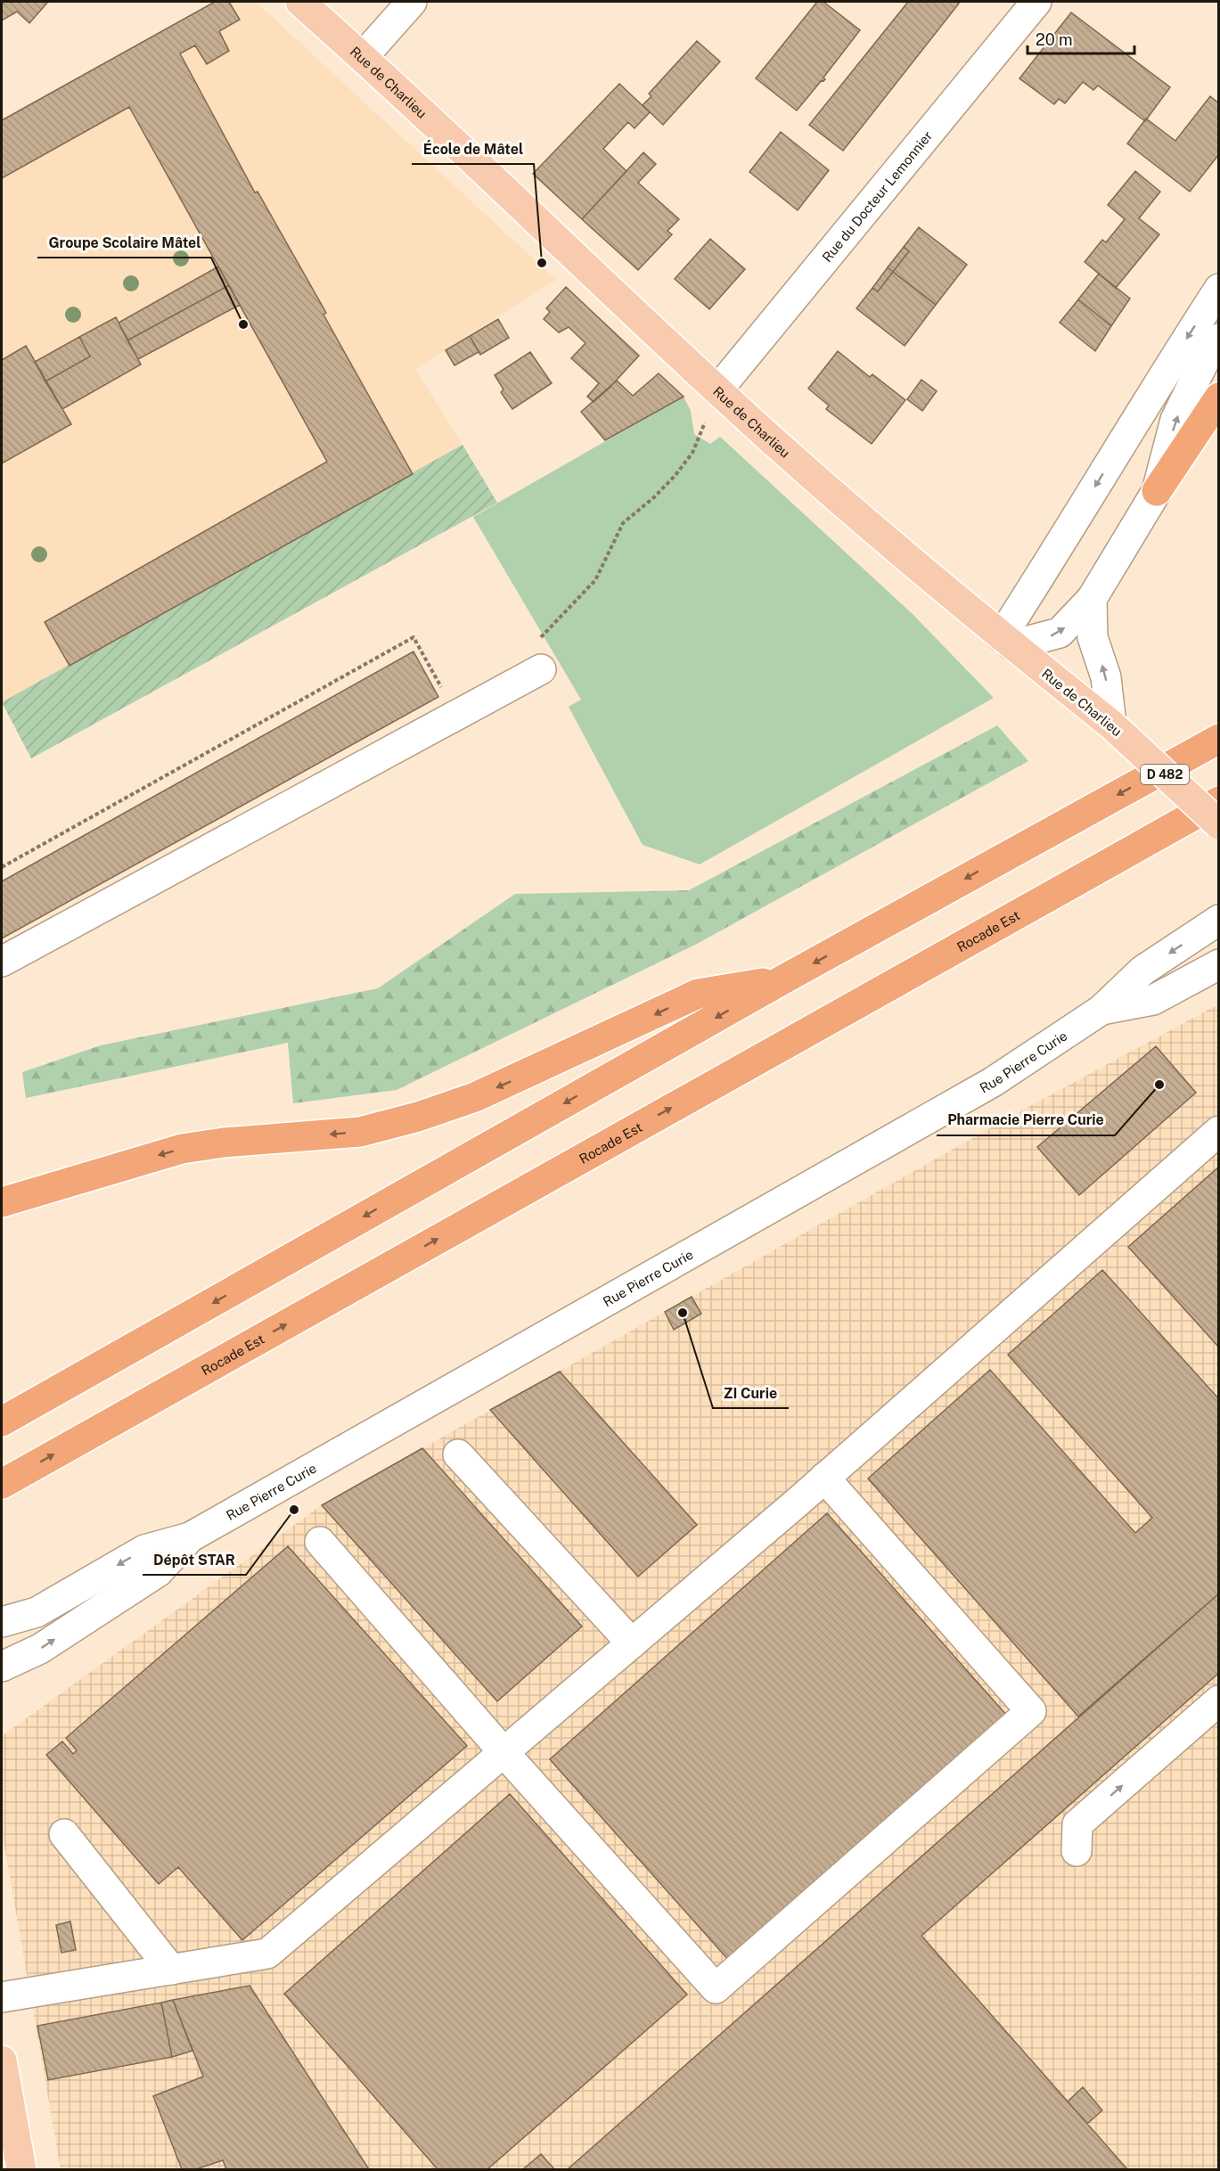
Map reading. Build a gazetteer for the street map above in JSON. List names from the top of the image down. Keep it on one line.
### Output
{"streets":{"highway":["Rocade Est"],"main road":["Rue de Charlieu","D 482"],"street":["Rue du Docteur Lemonnier","Rue Pierre Curie"]},"crossings":[["Rue de Charlieu","Rue du Docteur Lemonnier"]],"places":["École de Mâtel","Groupe Scolaire Mâtel","Pharmacie Pierre Curie","ZI Curie","Dépôt STAR"],"scale_bar":"20 m"}
